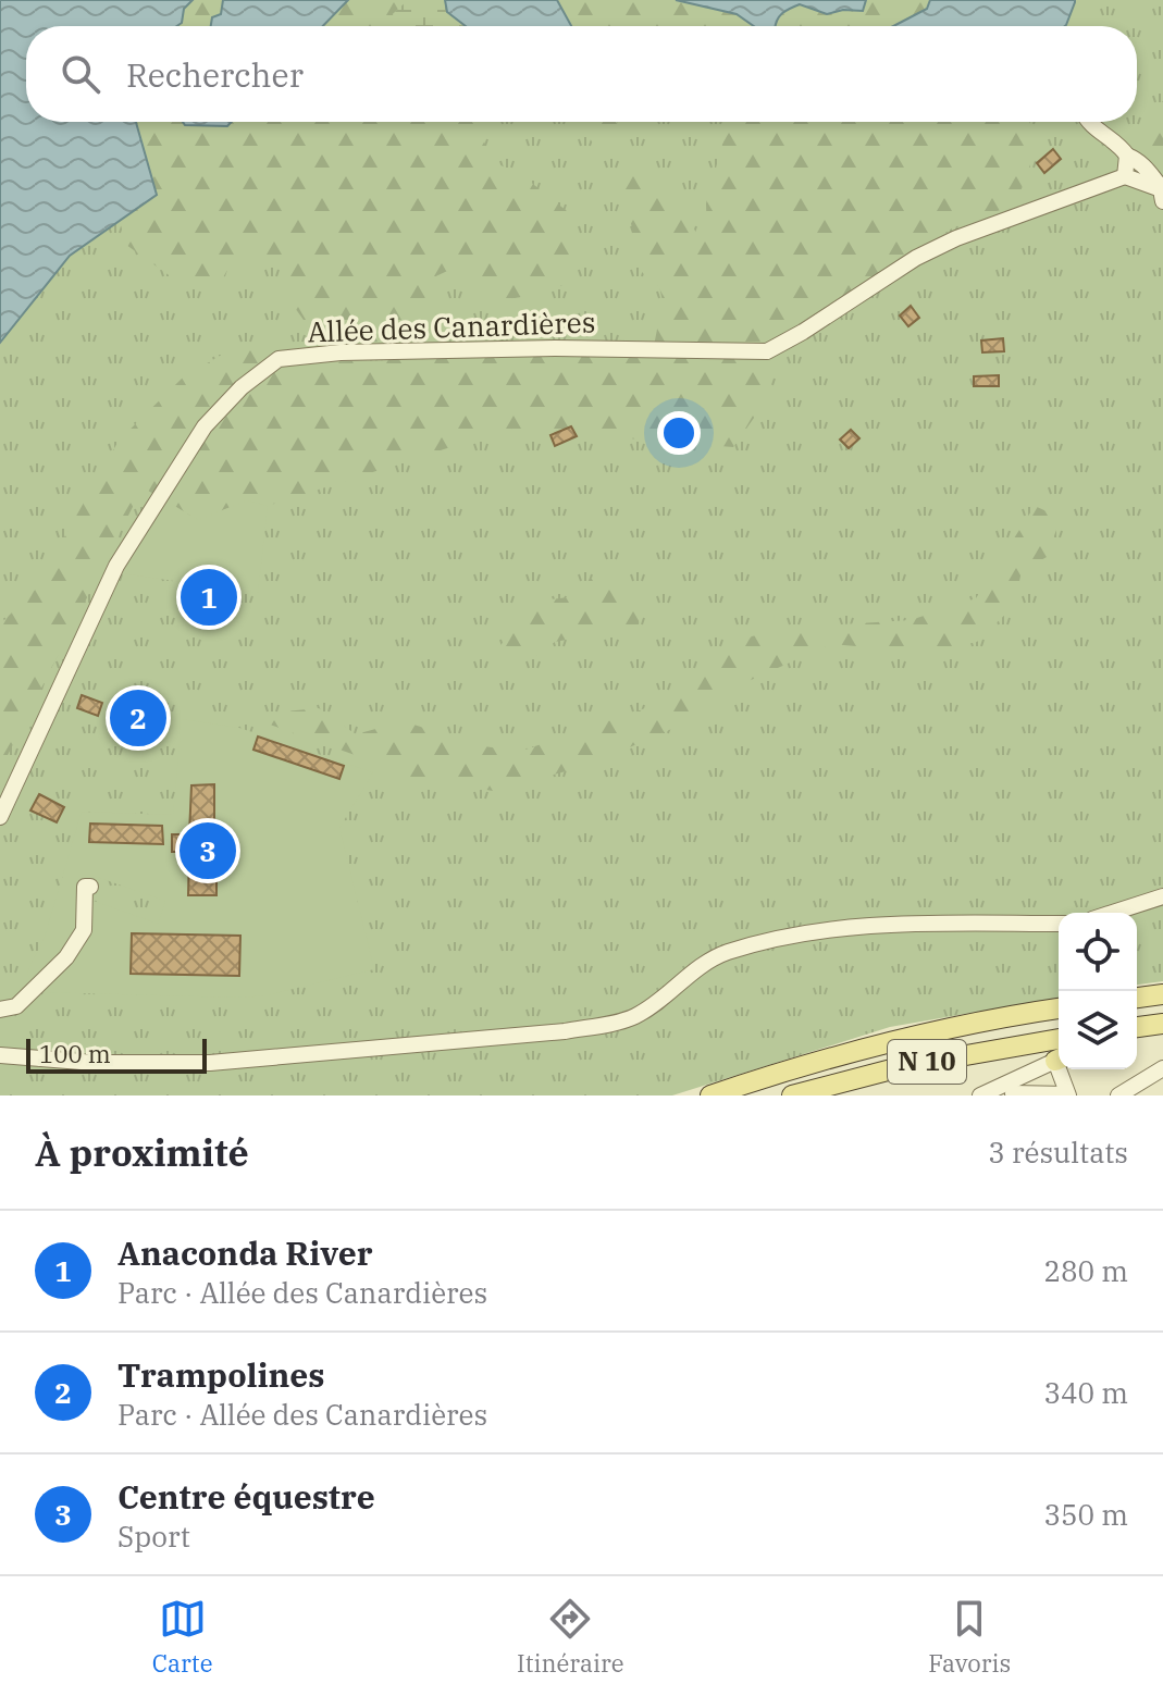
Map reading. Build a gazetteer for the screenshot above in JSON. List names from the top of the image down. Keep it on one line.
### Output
{"streets":{"main road":["N 10"],"street":["Allée des Canardières"]},"scale_bar":"100 m","page":{"search":"Rechercher","pins":["1","2","3"],"scale":"100 m","heading":["À proximité","3 résultats"],"list":[{"mark":"1","name":"Anaconda River","note":"Parc · Allée des Canardières","value":"280 m"},{"mark":"2","name":"Trampolines","note":"Parc · Allée des Canardières","value":"340 m"},{"mark":"3","name":"Centre équestre","note":"Sport","value":"350 m"}],"nav":["Carte","Itinéraire","Favoris"]}}
